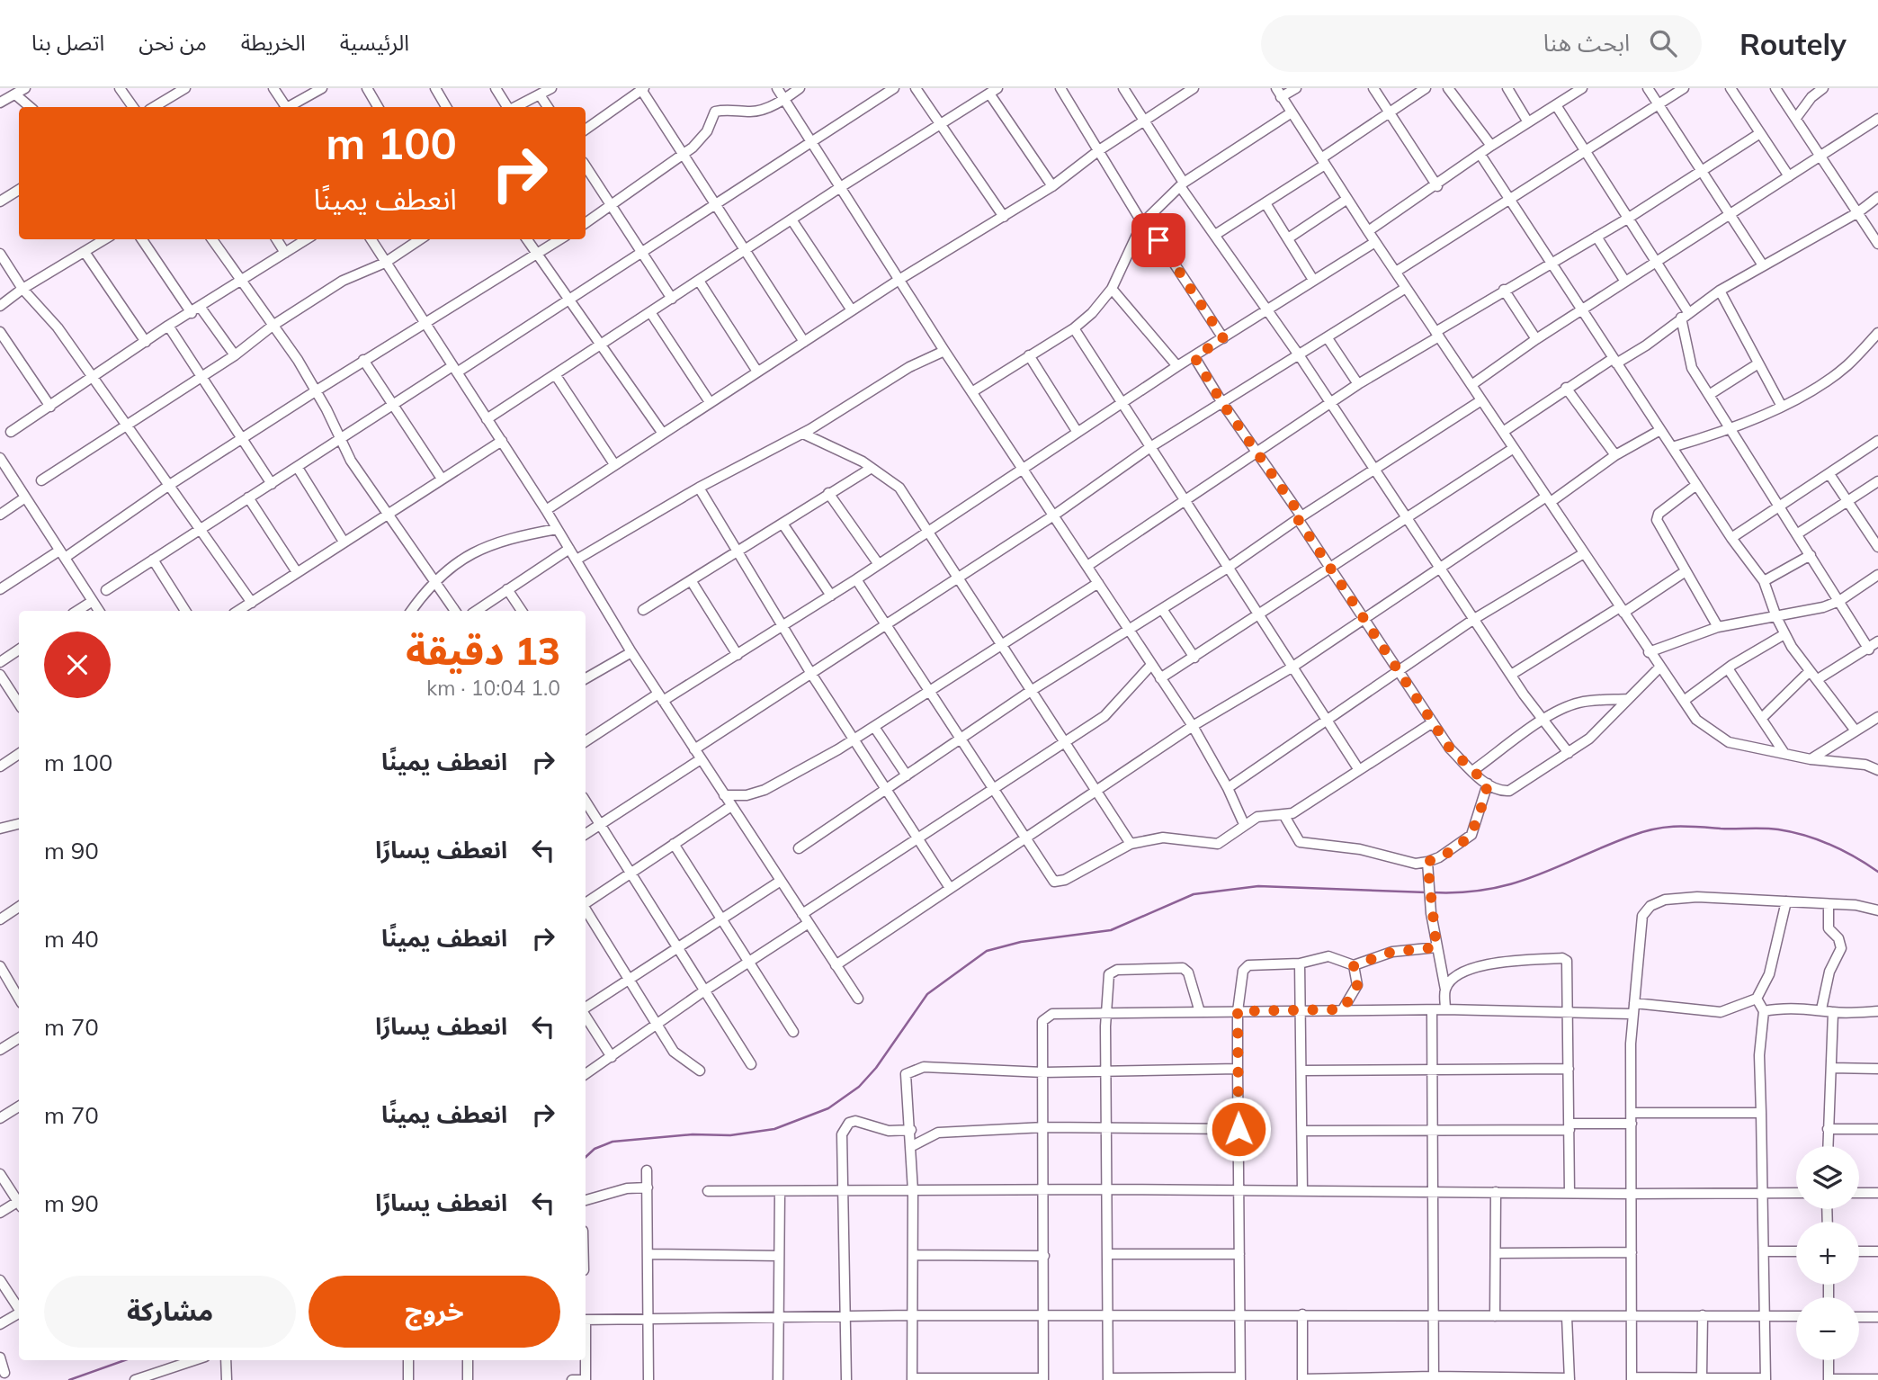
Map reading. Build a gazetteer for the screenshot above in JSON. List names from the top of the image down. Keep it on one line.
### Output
{"page":{"header":"Routely","search":"ابحث هنا","nav":["الرئيسية","الخريطة","من نحن","اتصل بنا"],"turn":["100 m","انعطف يمينًا"],"heading":["13 دقيقة","1.0 km · 10:04"],"list":[{"name":"انعطف يمينًا","value":"100 m"},{"name":"انعطف يسارًا","value":"90 m"},{"name":"انعطف يمينًا","value":"40 m"},{"name":"انعطف يسارًا","value":"70 m"},{"name":"انعطف يمينًا","value":"70 m"},{"name":"انعطف يسارًا","value":"90 m"}],"map_buttons":["+","−"],"buttons":["خروج","مشاركة"]}}
